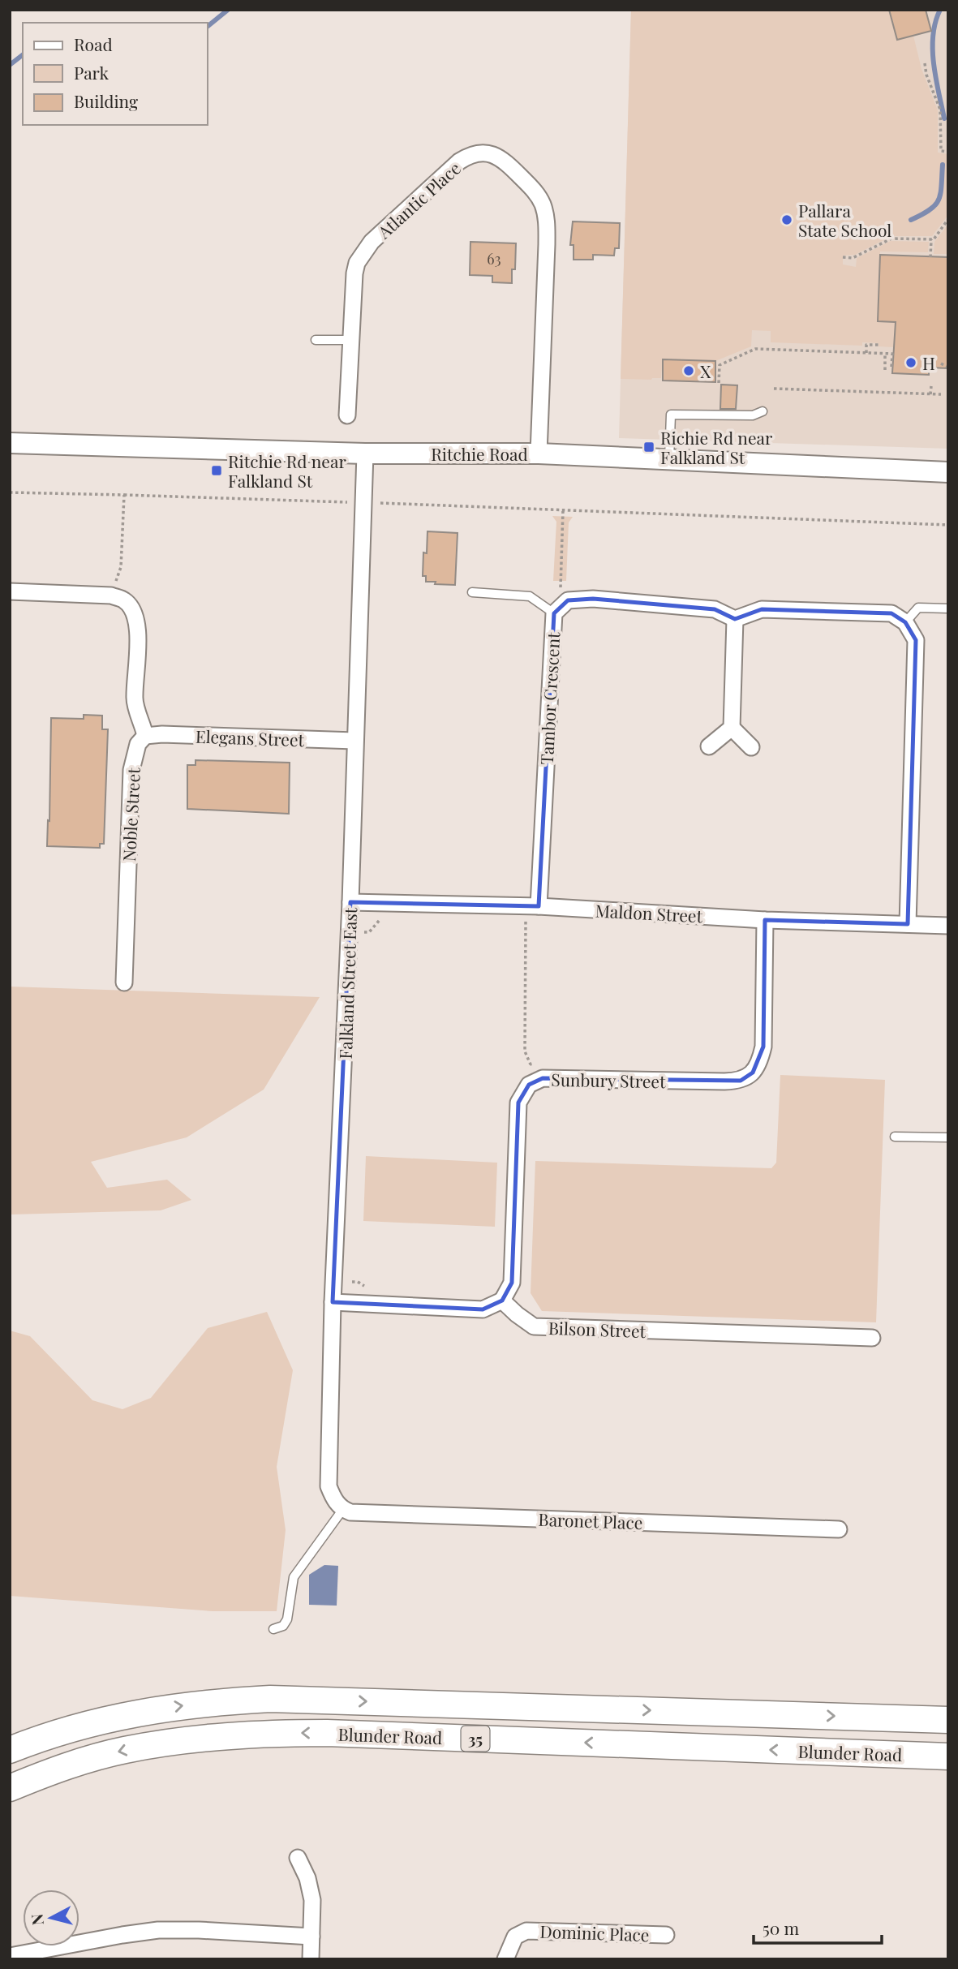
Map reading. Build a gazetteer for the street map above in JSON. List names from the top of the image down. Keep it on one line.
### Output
{"streets":{"main road":["Blunder Road","35"],"street":["Atlantic Place","Ritchie Road","Tambor Crescent","Elegans Street","Noble Street","Maldon Street","Falkland Street East","Sunbury Street","Bilson Street","Baronet Place","Dominic Place"]},"crossings":[["Atlantic Place","Ritchie Road"],["Ritchie Road","Falkland Street East"],["Tambor Crescent","Maldon Street"],["Elegans Street","Noble Street"],["Elegans Street","Falkland Street East"],["Maldon Street","Falkland Street East"],["Maldon Street","Sunbury Street"],["Falkland Street East","Baronet Place"],["Sunbury Street","Bilson Street"]],"places":{"other":["Pallara State School","H","X"],"transit":["Richie Rd near Falkland St","Ritchie Rd near Falkland St"]},"house_numbers":["63"],"legend":["Road","Park","Building"],"scale_bar":"50 m","north":"left"}
